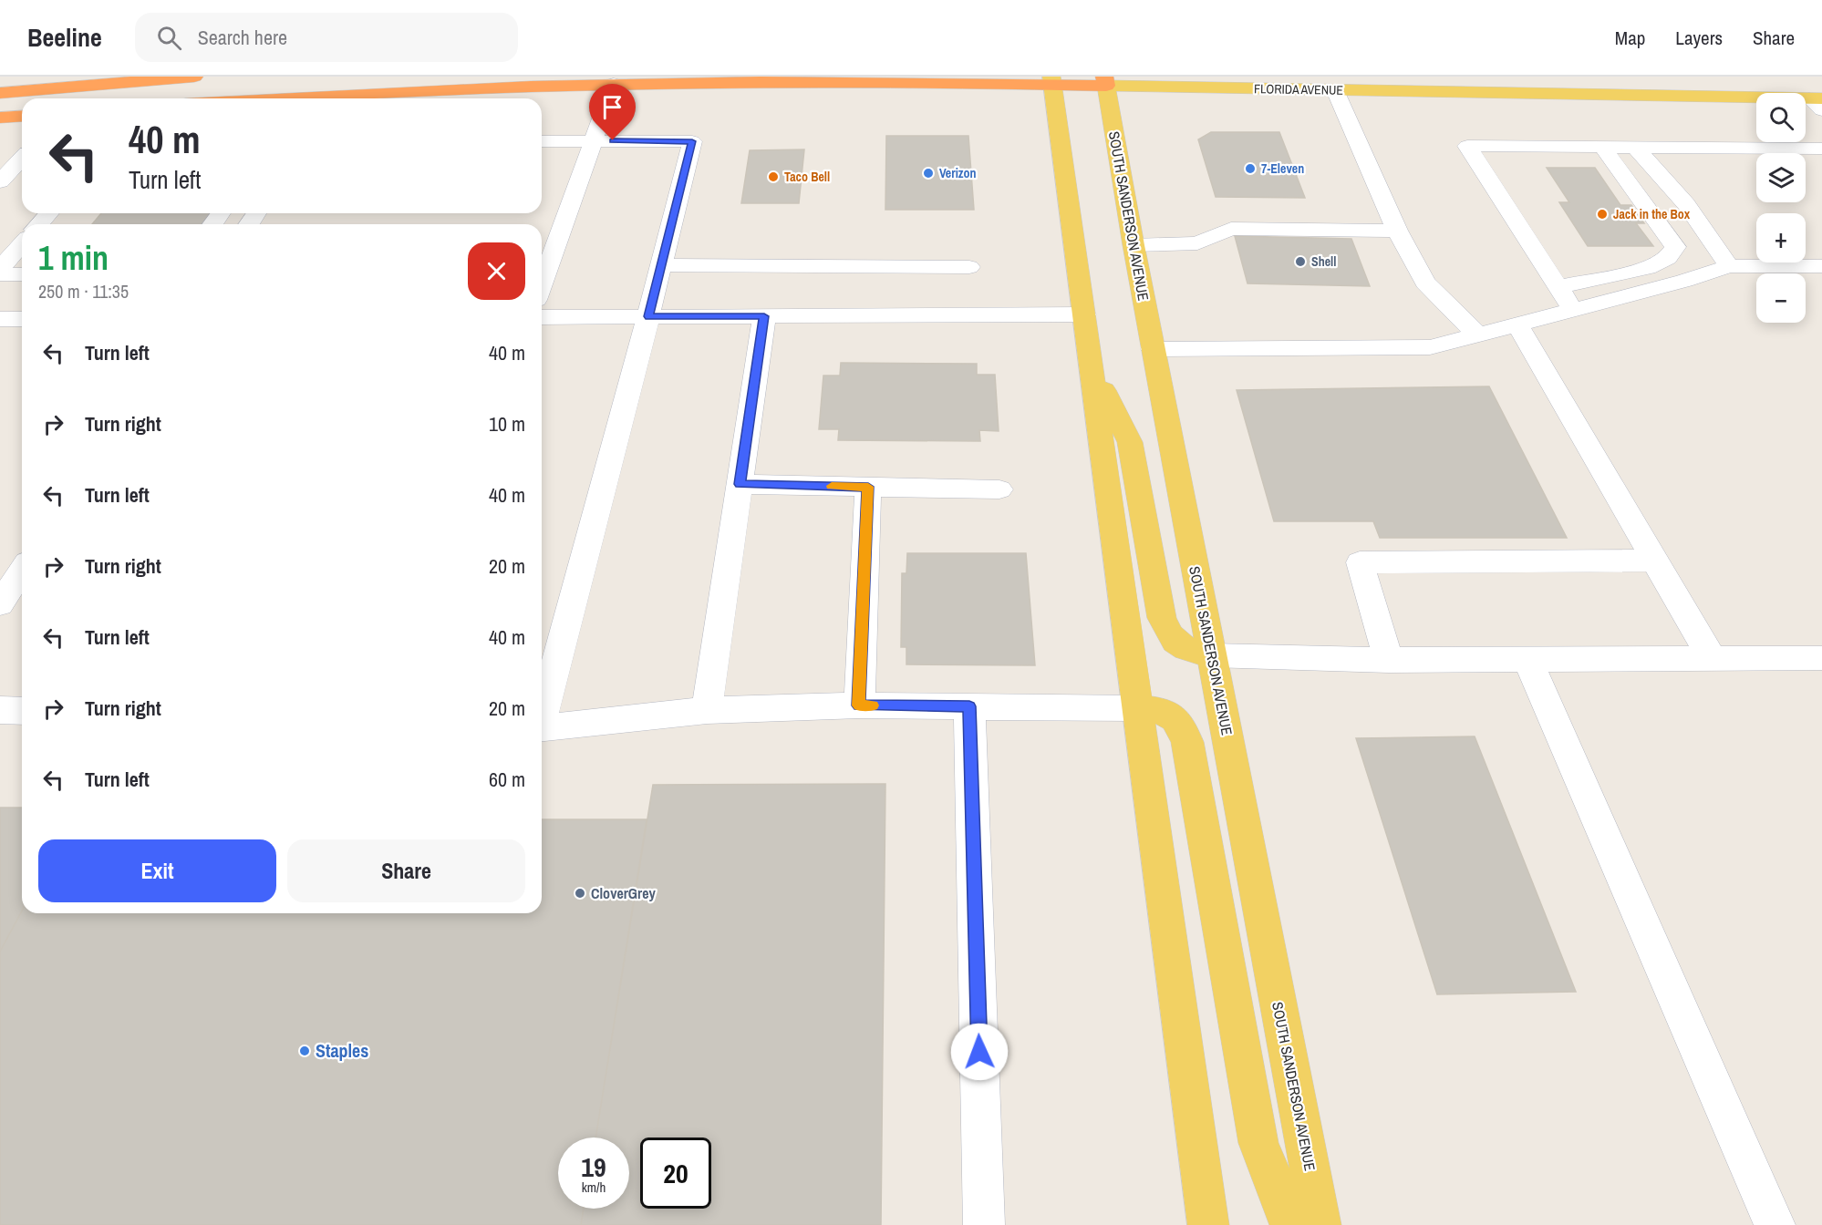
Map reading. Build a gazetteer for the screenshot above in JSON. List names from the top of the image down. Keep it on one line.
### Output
{"streets":{"highway":["FLORIDA AVENUE"],"main road":["SOUTH SANDERSON AVENUE"]},"crossings":[["FLORIDA AVENUE","SOUTH SANDERSON AVENUE"]],"places":["7-Eleven","Verizon","Taco Bell","Jack in the Box","Shell","CloverGrey","Staples"],"page":{"header":"Beeline","search":"Search here","nav":["Map","Layers","Share"],"map_buttons":["+","−"],"turn":["40 m","Turn left"],"heading":["1 min","250 m · 11:35"],"list":[{"name":"Turn left","value":"40 m"},{"name":"Turn right","value":"10 m"},{"name":"Turn left","value":"40 m"},{"name":"Turn right","value":"20 m"},{"name":"Turn left","value":"40 m"},{"name":"Turn right","value":"20 m"},{"name":"Turn left","value":"60 m"}],"buttons":["Exit","Share"],"speed":"19 km/h","limit":"20"}}
